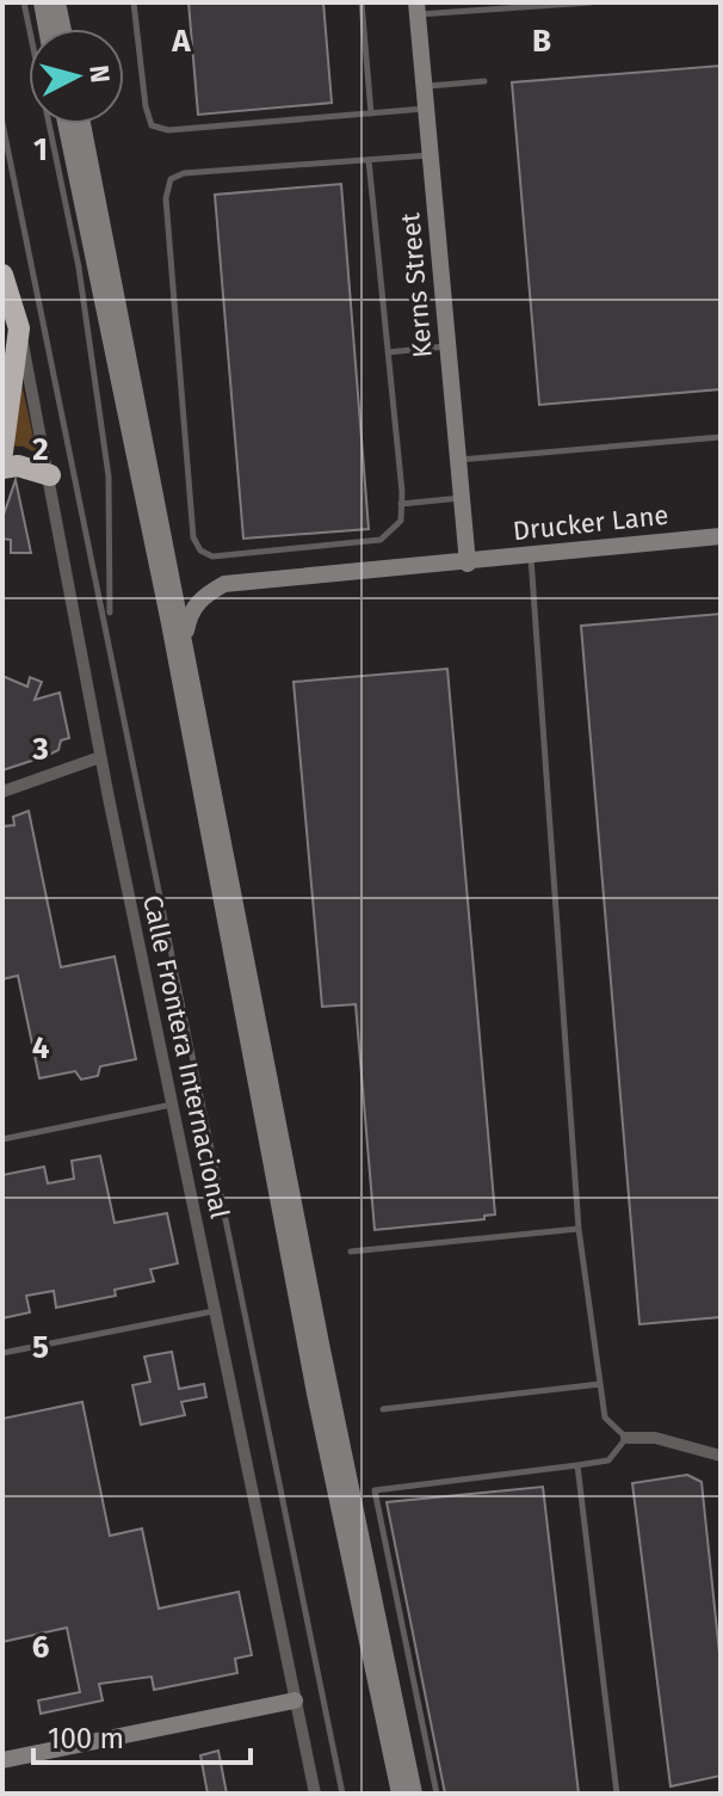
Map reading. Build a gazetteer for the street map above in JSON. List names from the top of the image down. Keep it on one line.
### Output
{"streets":{"main road":["Kerns Street","Drucker Lane"],"street":["Calle Frontera Internacional"]},"crossings":[["Kerns Street","Drucker Lane"]],"scale_bar":"100 m","north":"right","grid":{"columns":["A","B"],"rows":["1","2","3","4","5","6"]}}
